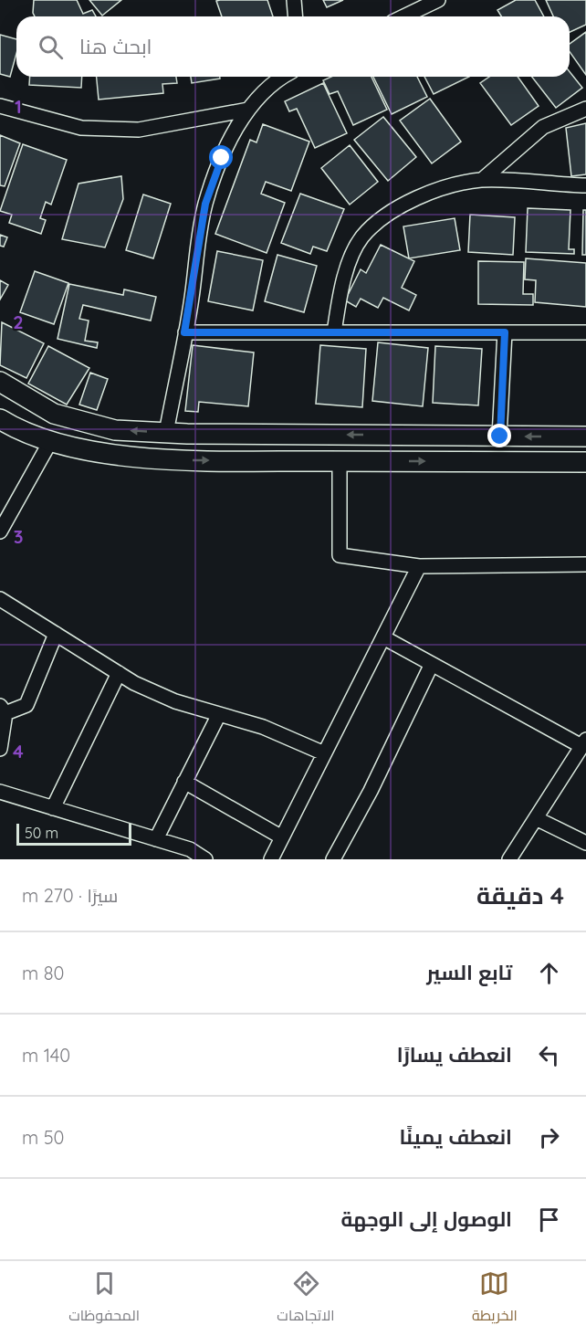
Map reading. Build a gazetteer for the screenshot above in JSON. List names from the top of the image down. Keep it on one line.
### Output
{"scale_bar":"50 m","page":{"search":"ابحث هنا","scale":"50 m","heading":["4 دقيقة","سيرًا · 270 m"],"list":[["تابع السير","80 m"],["انعطف يسارًا","140 m"],["انعطف يمينًا","50 m"],"الوصول إلى الوجهة"],"nav":["الخريطة","الاتجاهات","المحفوظات"]},"grid":{"rows":["1","2","3","4"]}}
